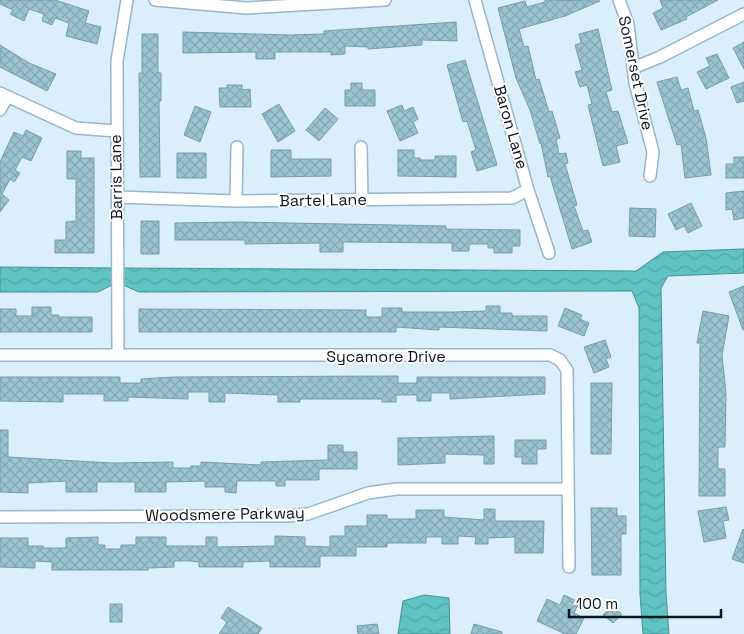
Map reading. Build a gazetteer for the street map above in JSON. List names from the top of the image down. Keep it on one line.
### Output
{"streets":{"street":["Somerset Drive","Baron Lane","Barris Lane","Bartel Lane","Sycamore Drive","Woodsmere Parkway"]},"crossings":[["Baron Lane","Bartel Lane"],["Barris Lane","Bartel Lane"],["Barris Lane","Sycamore Drive"],["Sycamore Drive","Woodsmere Parkway"]],"scale_bar":"100 m"}
